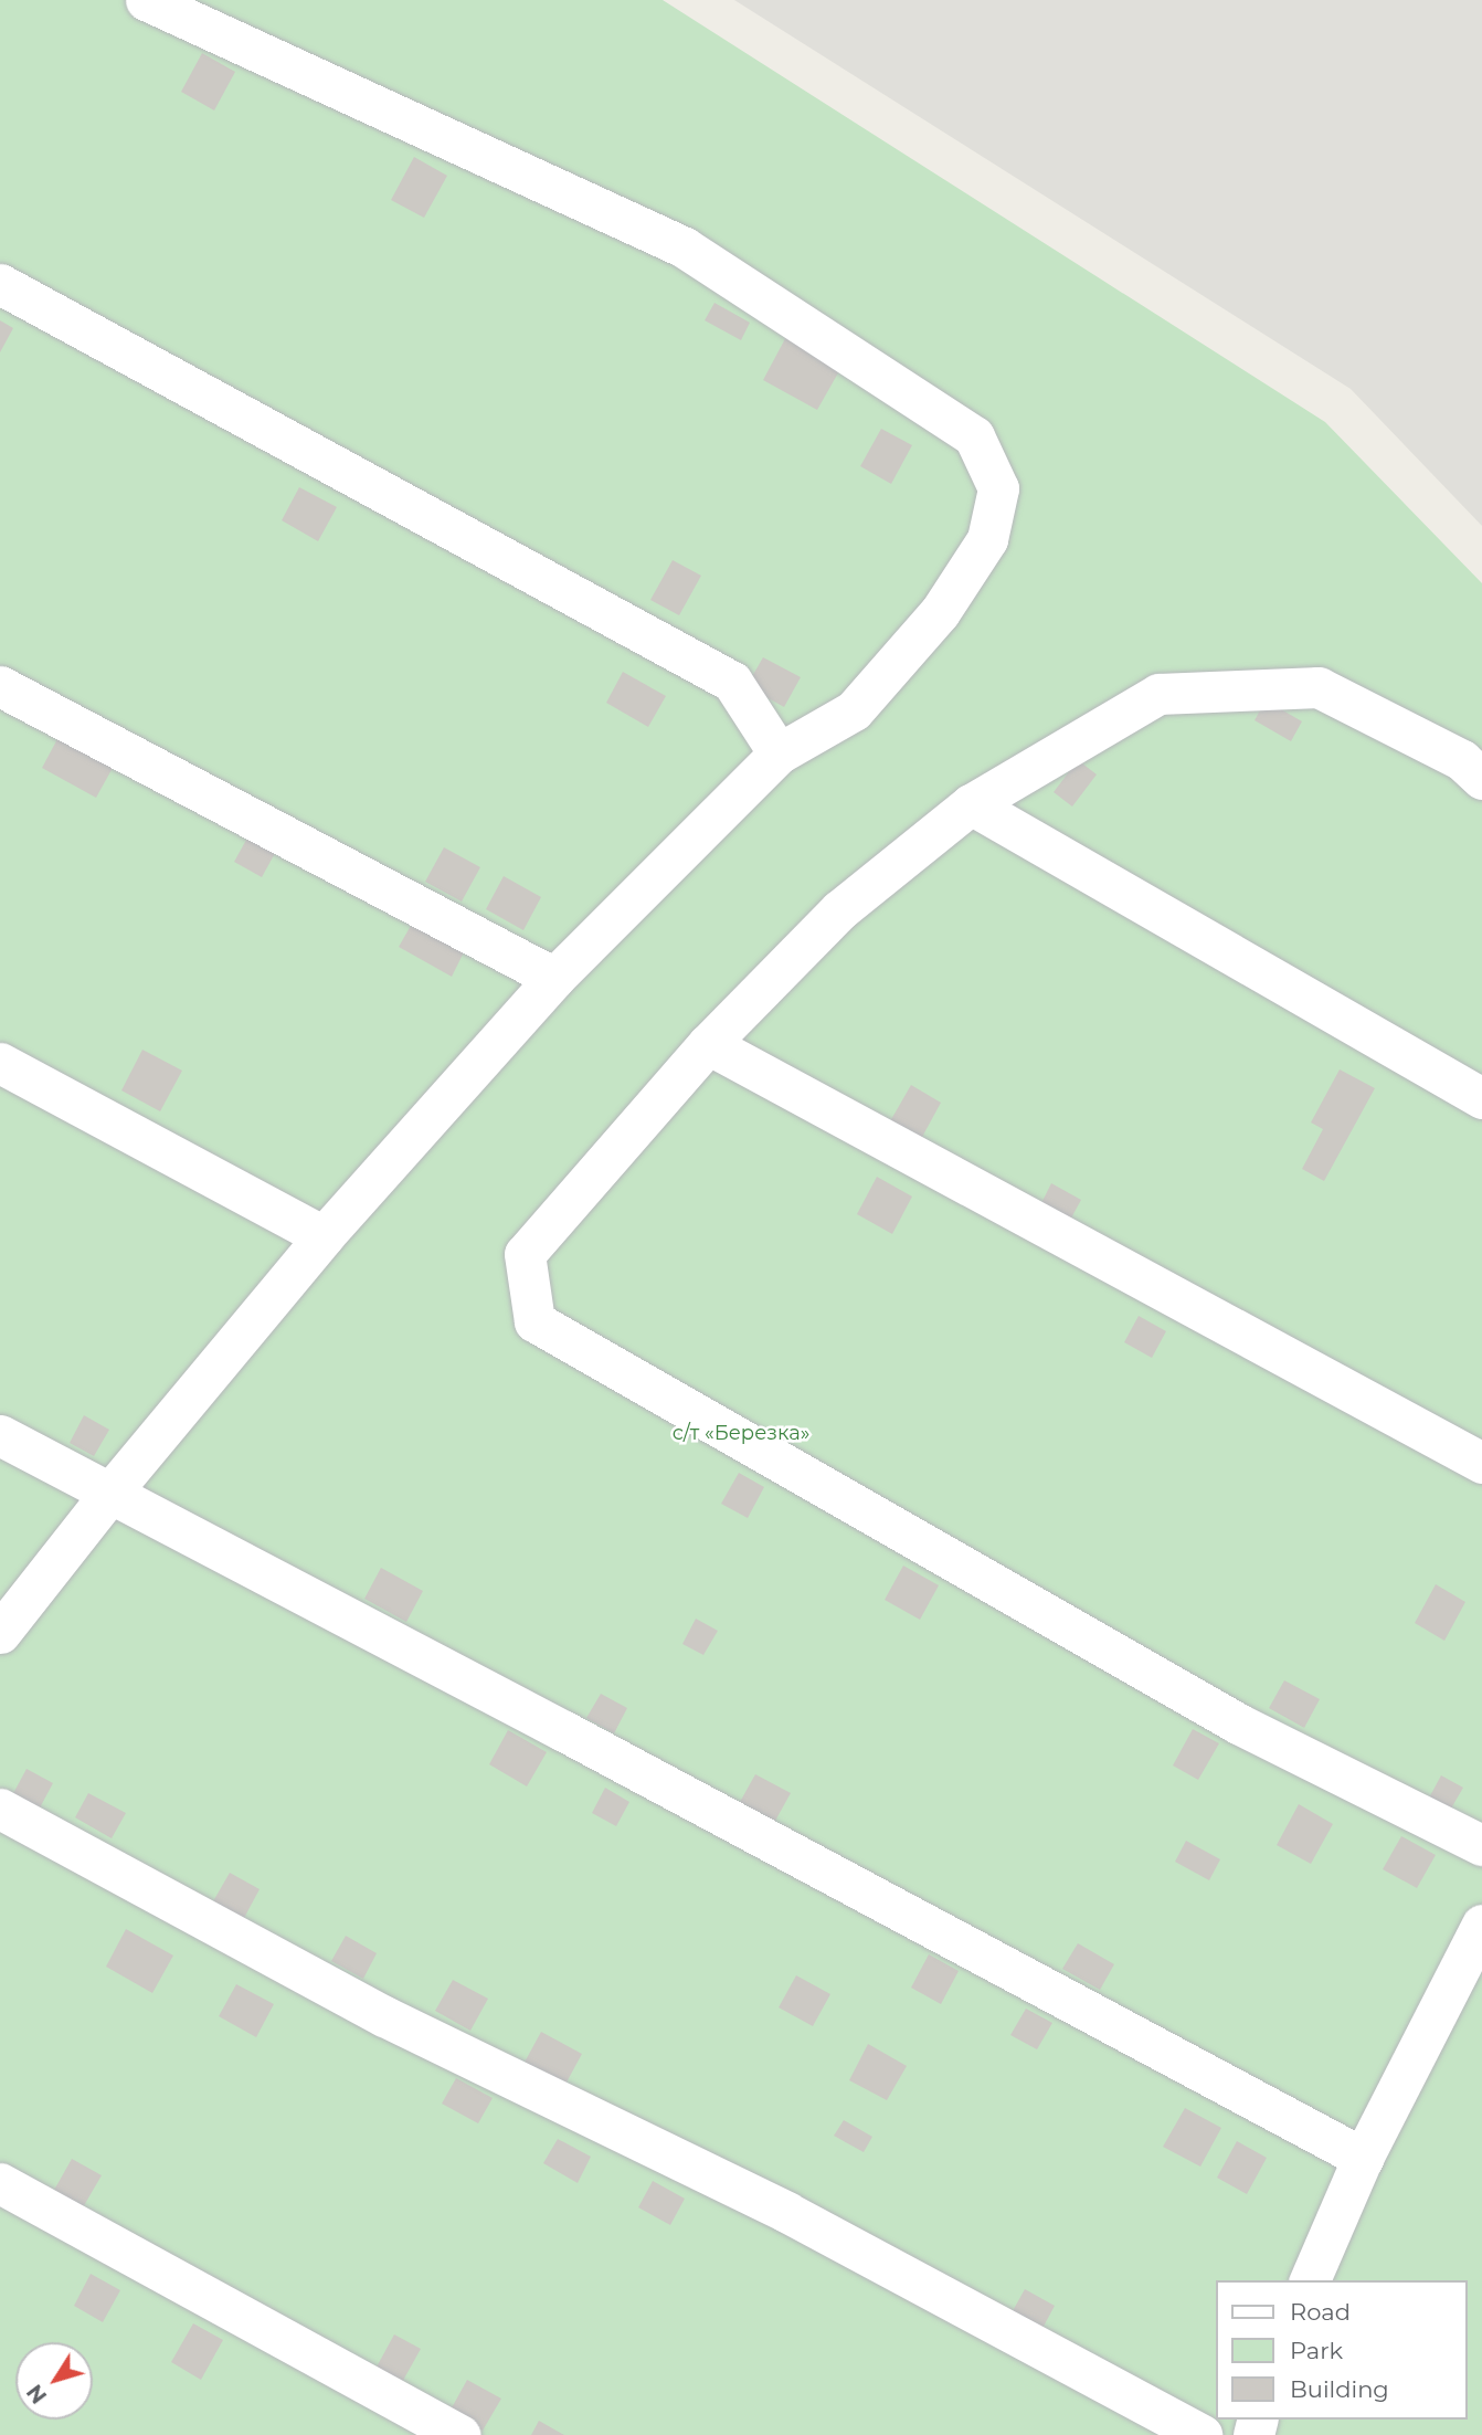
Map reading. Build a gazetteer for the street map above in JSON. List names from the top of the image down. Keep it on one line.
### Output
{"parks":["с/т «Березка»"],"legend":["Road","Park","Building"],"north":"bottom left"}
